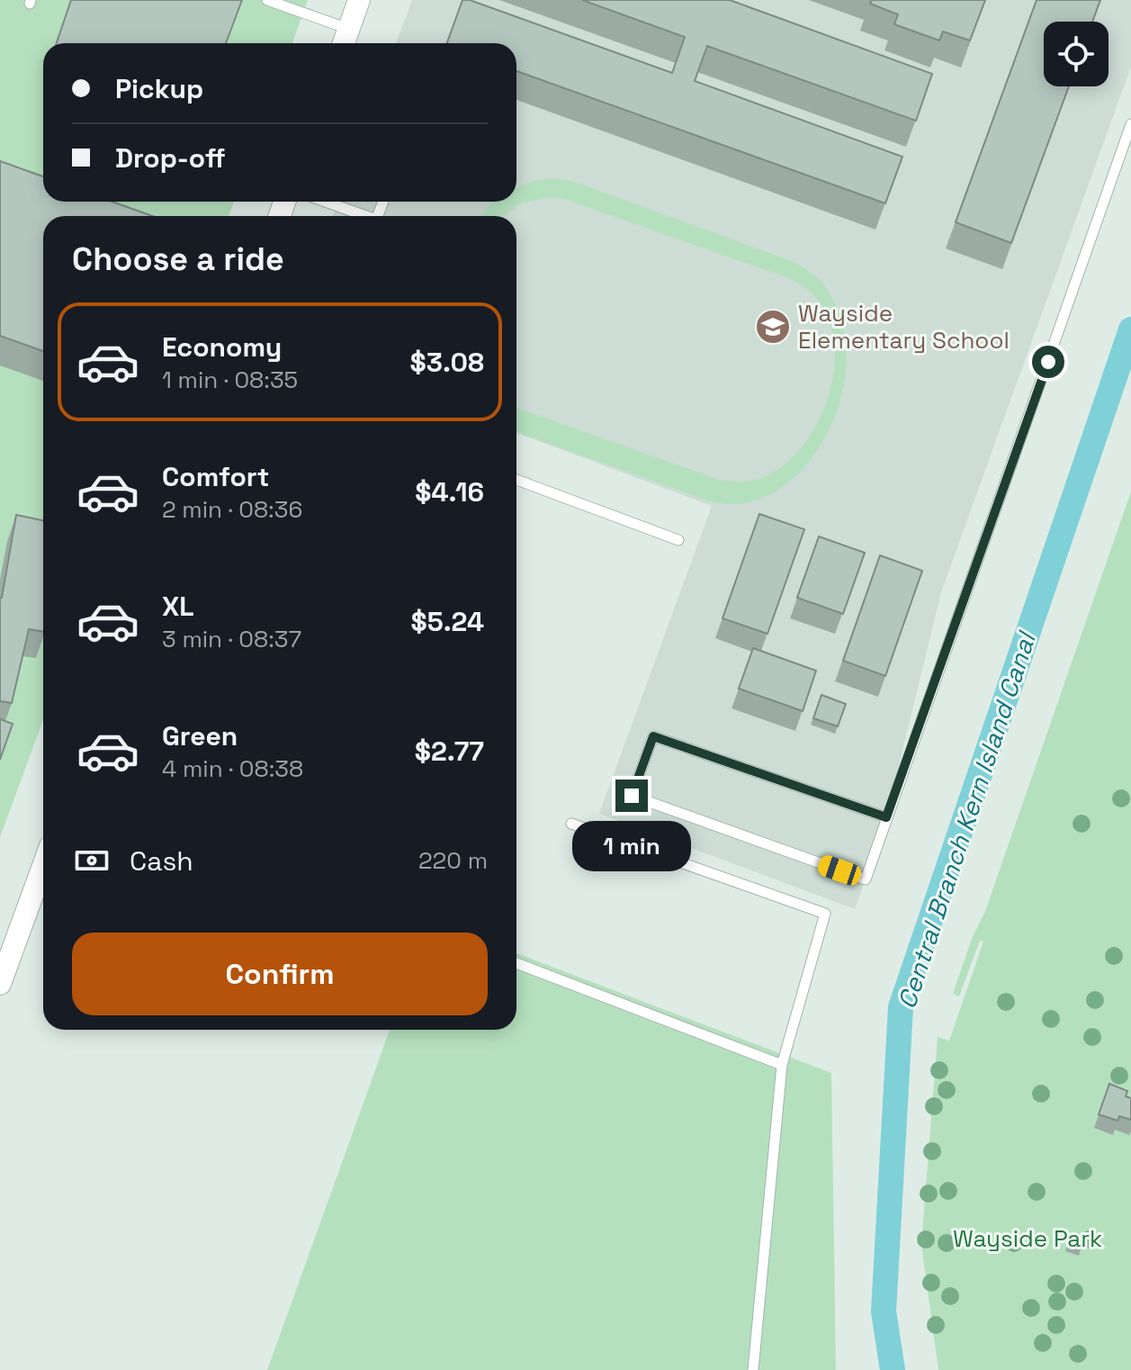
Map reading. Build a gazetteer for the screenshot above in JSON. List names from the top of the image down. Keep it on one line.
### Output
{"water":["Central Branch Kern Island Canal"],"parks":["Wayside Park"],"places":{"school or university":["Wayside Elementary School"]},"page":{"banner":["Pickup","Drop-off"],"heading":"Choose a ride","list":[{"name":"Economy","note":"1 min · 08:35","value":"$3.08"},{"name":"Comfort","note":"2 min · 08:36","value":"$4.16"},{"name":"XL","note":"3 min · 08:37","value":"$5.24"},{"name":"Green","note":"4 min · 08:38","value":"$2.77"}],"bubble":"1 min","pay":["Cash","220 m"],"buttons":"Confirm"}}
